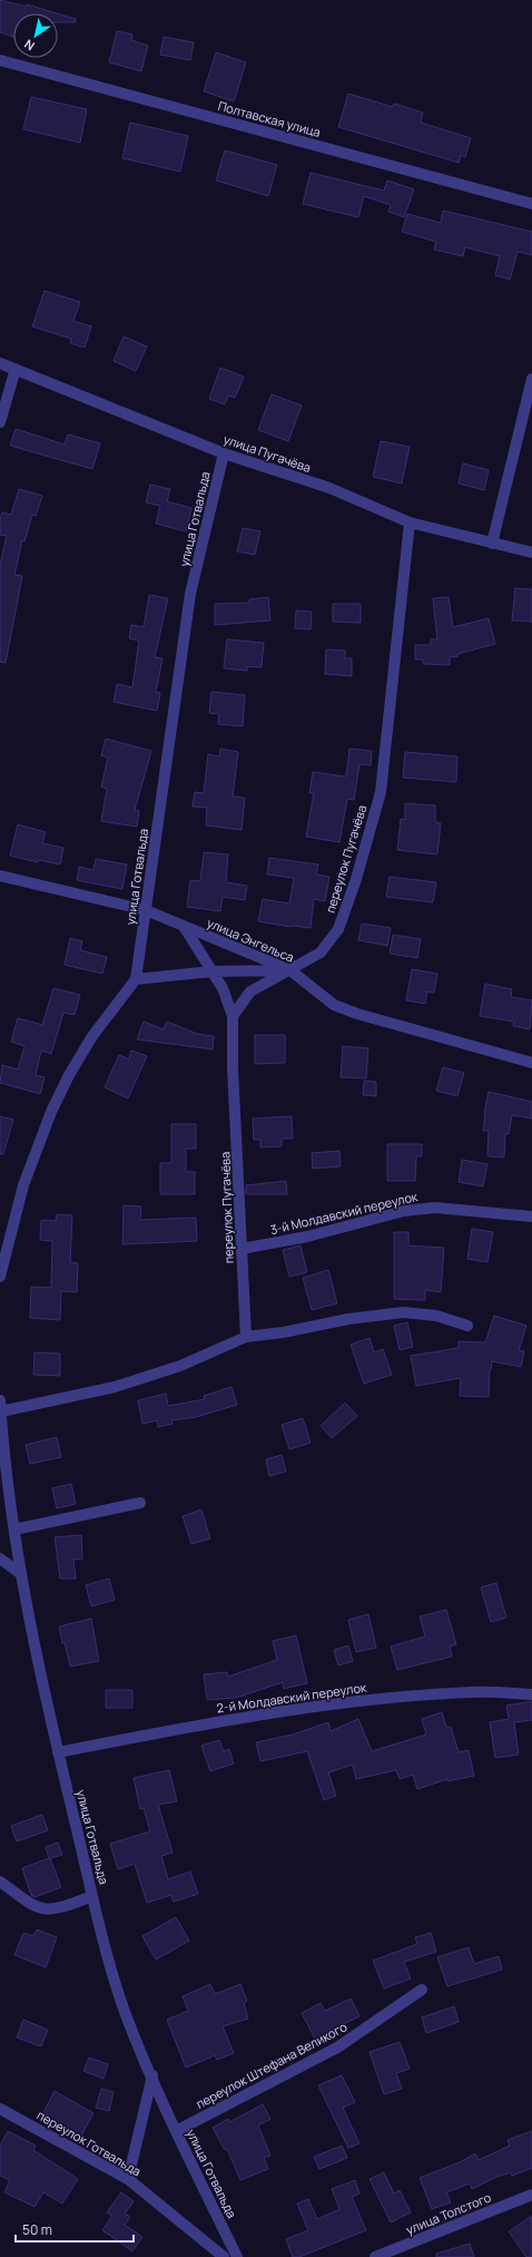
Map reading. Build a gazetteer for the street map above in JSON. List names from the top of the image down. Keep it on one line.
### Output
{"streets":{"street":["Полтавская улица","улица Пугачёва","улица Готвальда","переулок Пугачёва","улица Энгельса","3-й Молдавский переулок","2-й Молдавский переулок","переулок Штефана Великого","переулок Готвальда","улица Толстого"]},"crossings":[["улица Пугачёва","улица Готвальда"],["улица Пугачёва","переулок Пугачёва"],["улица Готвальда","улица Энгельса"],["улица Готвальда","2-й Молдавский переулок"],["улица Готвальда","переулок Штефана Великого"],["переулок Пугачёва","улица Энгельса"],["переулок Пугачёва","3-й Молдавский переулок"]],"scale_bar":"50 m","north":"bottom left"}
